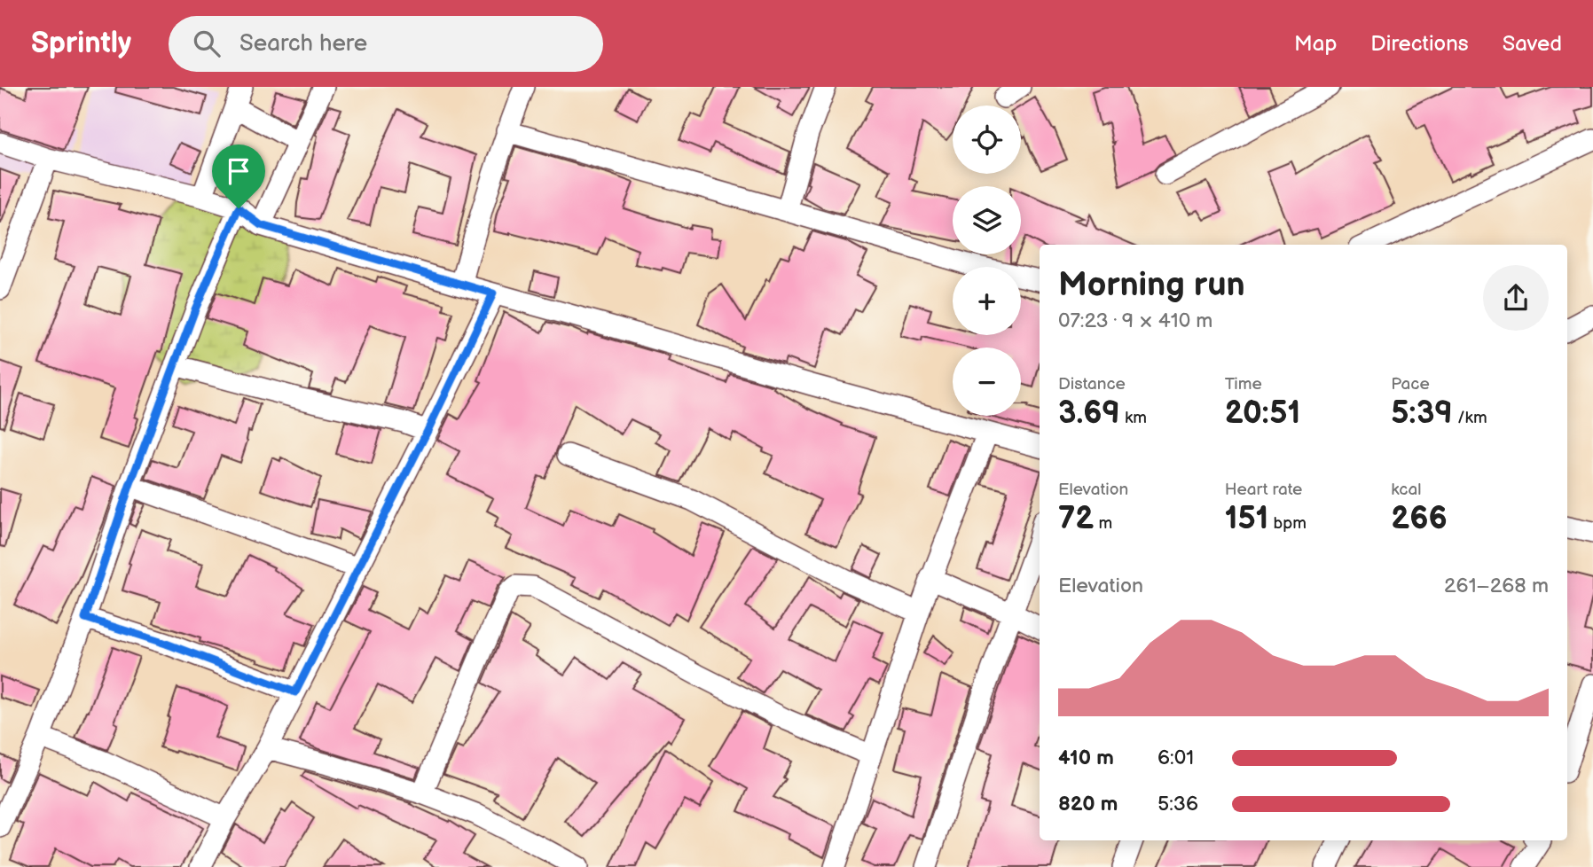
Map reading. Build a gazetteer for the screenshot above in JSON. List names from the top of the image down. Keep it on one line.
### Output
{"page":{"header":"Sprintly","search":"Search here","nav":["Map","Directions","Saved"],"map_buttons":["+","−"],"heading":["Morning run","07:23 · 9 × 410 m"],"stats":[["Distance","3.69 km"],["Time","20:51"],["Pace","5:39 /km"],["Elevation","72 m"],["Heart rate","151 bpm"],["kcal","266"]],"chart":["Elevation","261–268 m"],"list":[{"name":"410 m","note":"6:01"},{"name":"820 m","note":"5:36"}]}}
